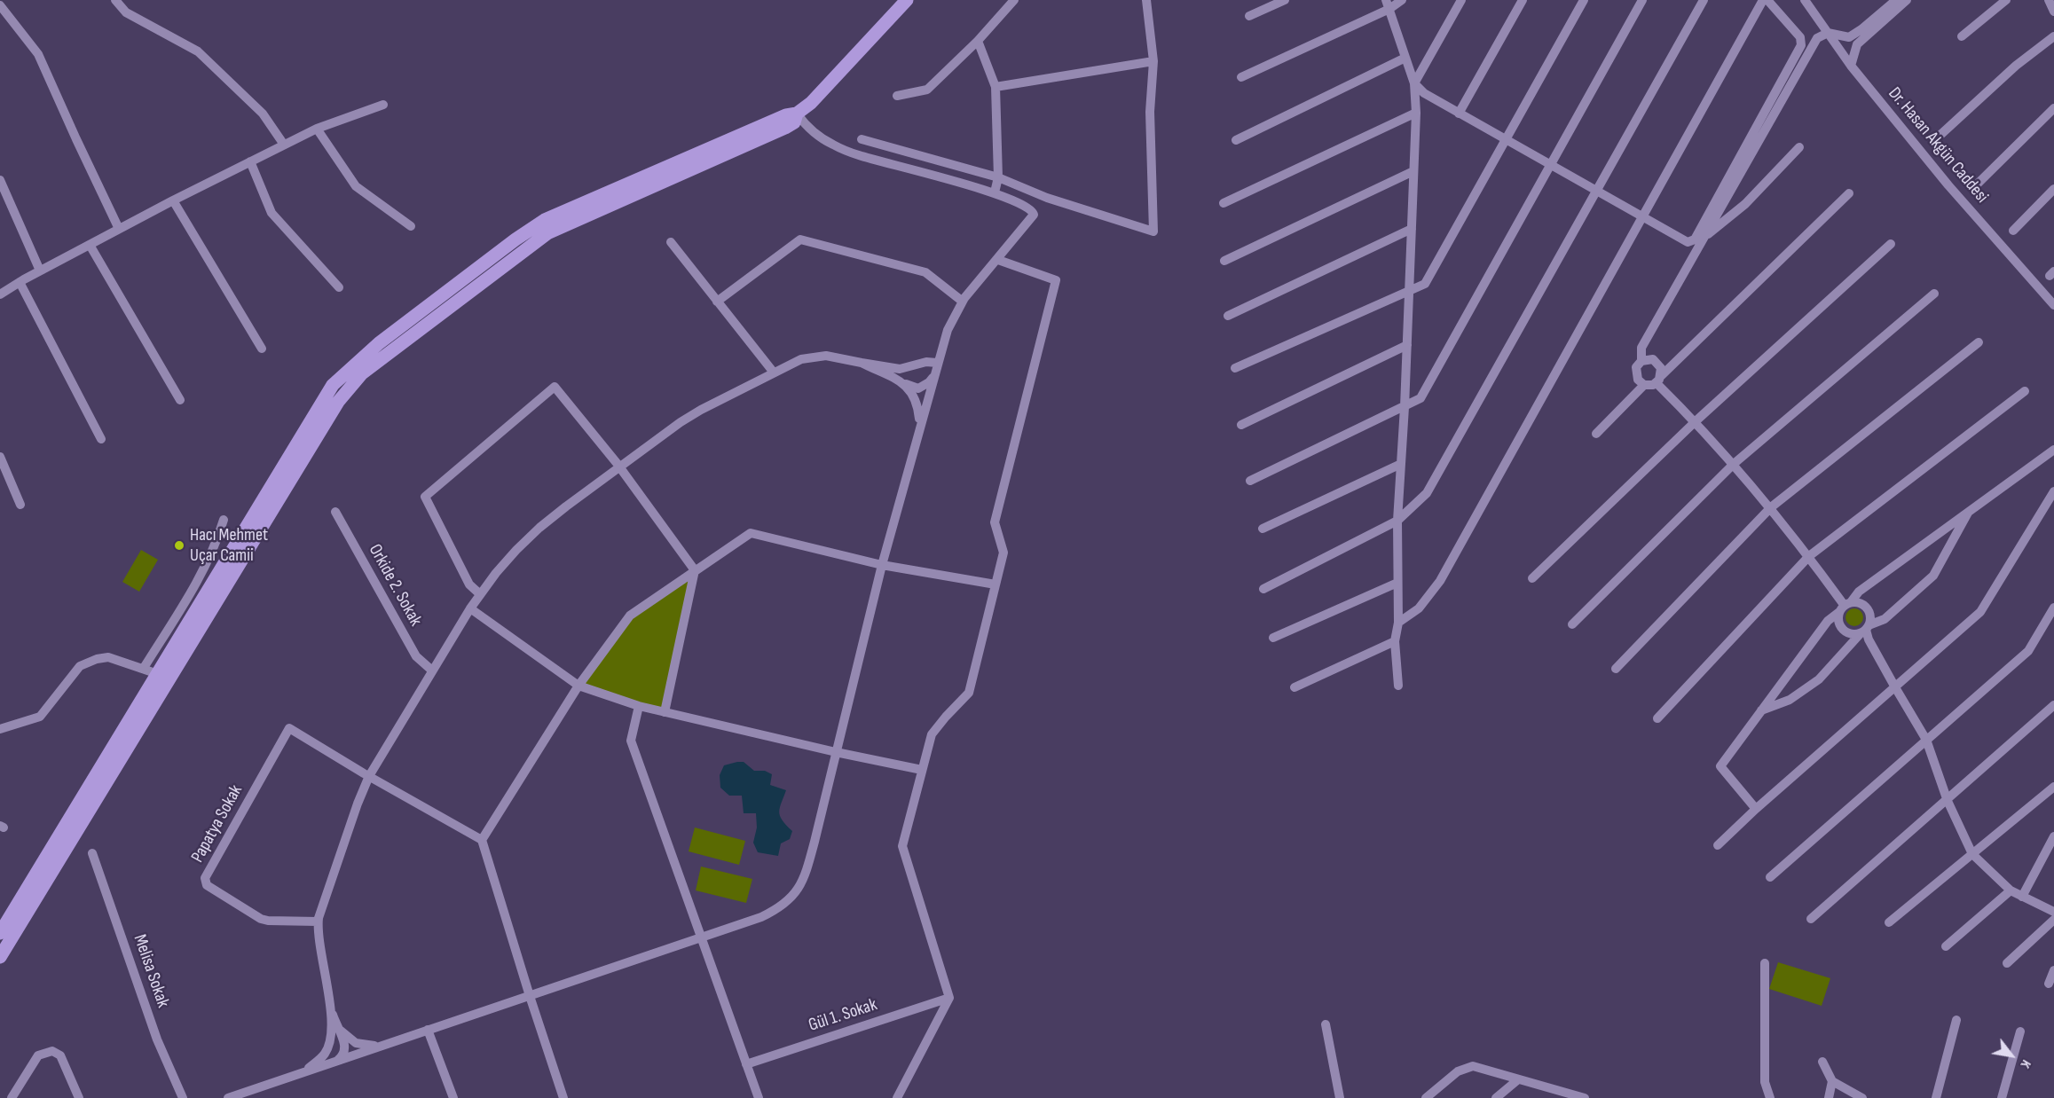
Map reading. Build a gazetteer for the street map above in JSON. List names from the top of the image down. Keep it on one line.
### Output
{"streets":{"street":["Dr. Hasan Akgün Caddesi","Orkide 2. Sokak","Papatya Sokak","Melisa Sokak","Gül 1. Sokak"]},"places":["Hacı Mehmet Uçar Camii"],"north":"bottom right"}
